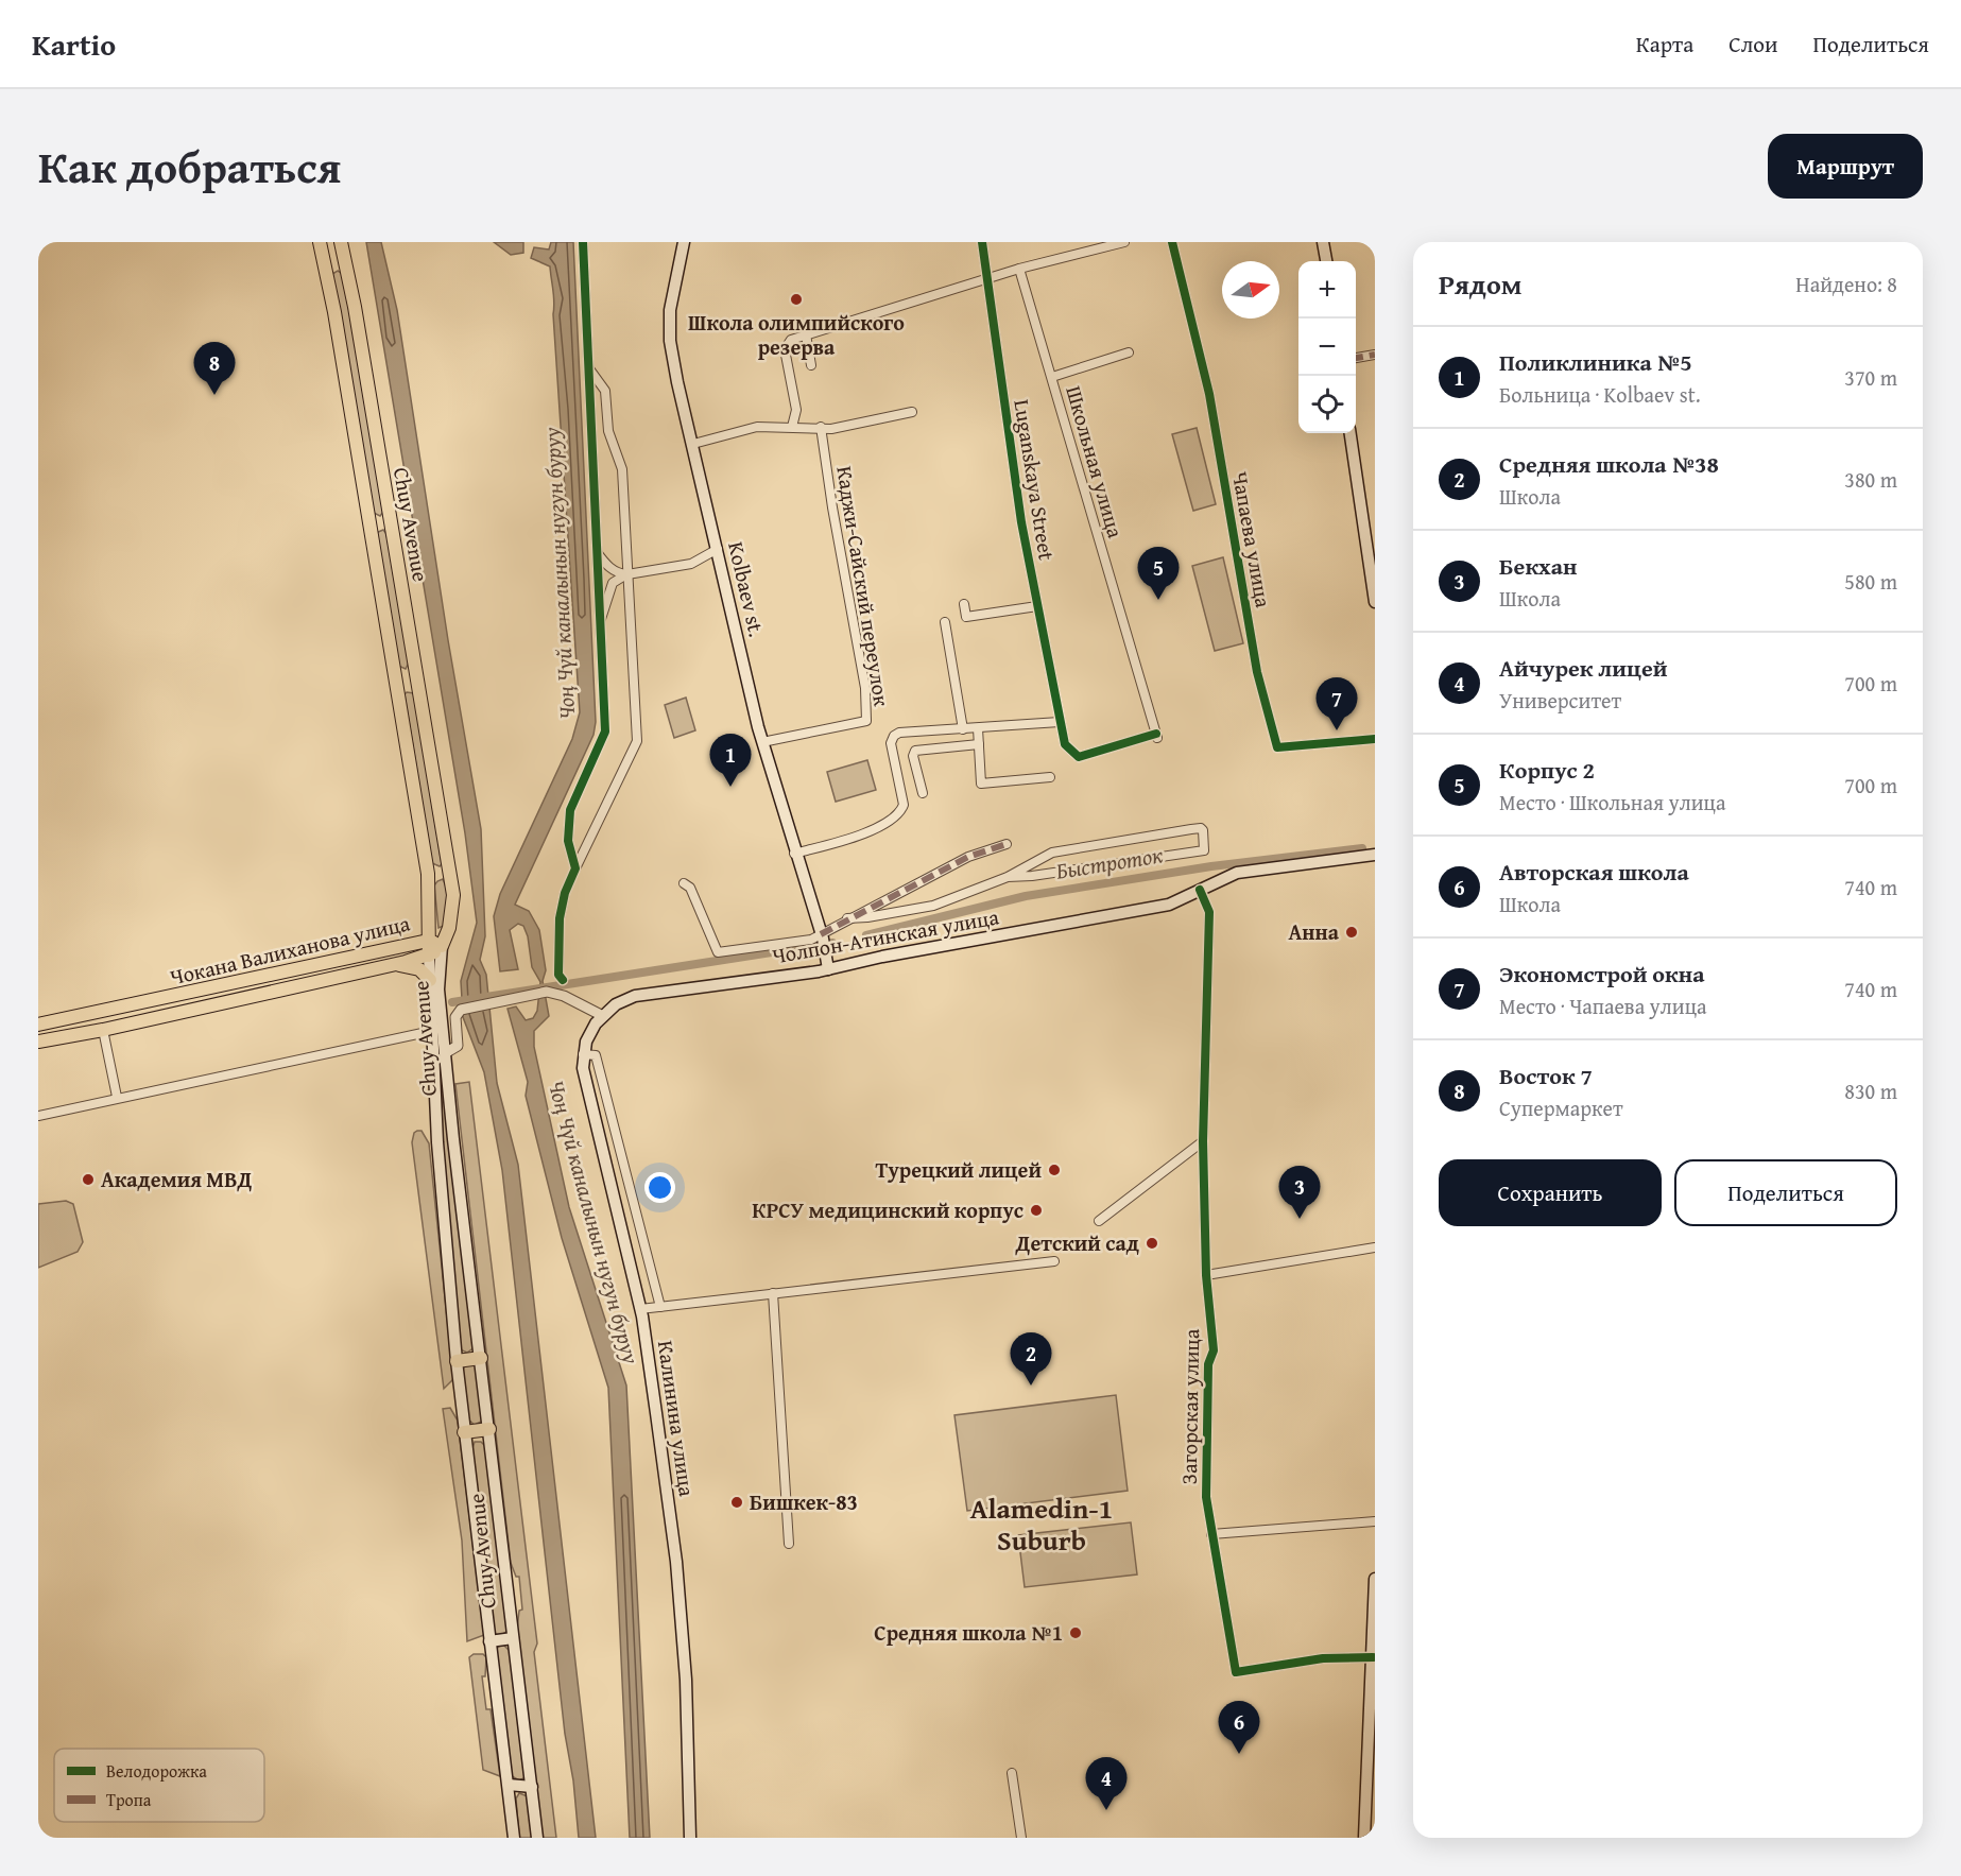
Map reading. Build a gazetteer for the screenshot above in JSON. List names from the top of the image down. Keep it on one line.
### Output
{"streets":{"main road":["Chuy Avenue","Kolbaev st.","Чолпон-Атинская улица","Чокана Валиханова улица","Калинина улица"],"street":["Школьная улица","Luganskaya Street","Чапаева улица","Каджи-Сайский переулок","Загорская улица"]},"crossings":[["Школьная улица","Luganskaya Street"],["Luganskaya Street","Каджи-Сайский переулок"],["Chuy Avenue","Чокана Валиханова улица"],["Каджи-Сайский переулок","Kolbaev st."],["Kolbaev st.","Чолпон-Атинская улица"],["Чолпон-Атинская улица","Загорская улица"]],"districts":["Alamedin-1 Suburb"],"water":["Чоң Чүй каналынын нугун буруу","Быстроток"],"places":["Школа олимпийского резерва","Анна","Турецкий лицей","Академия МВД","КРСУ медицинский корпус","Детский сад","Бишкек-83","Средняя школа №1"],"legend":["Велодорожка","Тропа"],"north":"right","page":{"header":"Kartio","nav":["Карта","Слои","Поделиться"],"title":"Как добраться","buttons":["Маршрут",["Сохранить","Поделиться"]],"heading":["Рядом","Найдено: 8"],"map_buttons":["+","−"],"list":[{"mark":"1","name":"Поликлиника №5","note":"Больница · Kolbaev st.","value":"370 m"},{"mark":"2","name":"Средняя школа №38","note":"Школа","value":"380 m"},{"mark":"3","name":"Бекхан","note":"Школа","value":"580 m"},{"mark":"4","name":"Айчурек лицей","note":"Университет","value":"700 m"},{"mark":"5","name":"Корпус 2","note":"Место · Школьная улица","value":"700 m"},{"mark":"6","name":"Авторская школа","note":"Школа","value":"740 m"},{"mark":"7","name":"Экономстрой окна","note":"Место · Чапаева улица","value":"740 m"},{"mark":"8","name":"Восток 7","note":"Супермаркет","value":"830 m"}],"pins":["8","5","7","1","3","2","6","4"]}}
